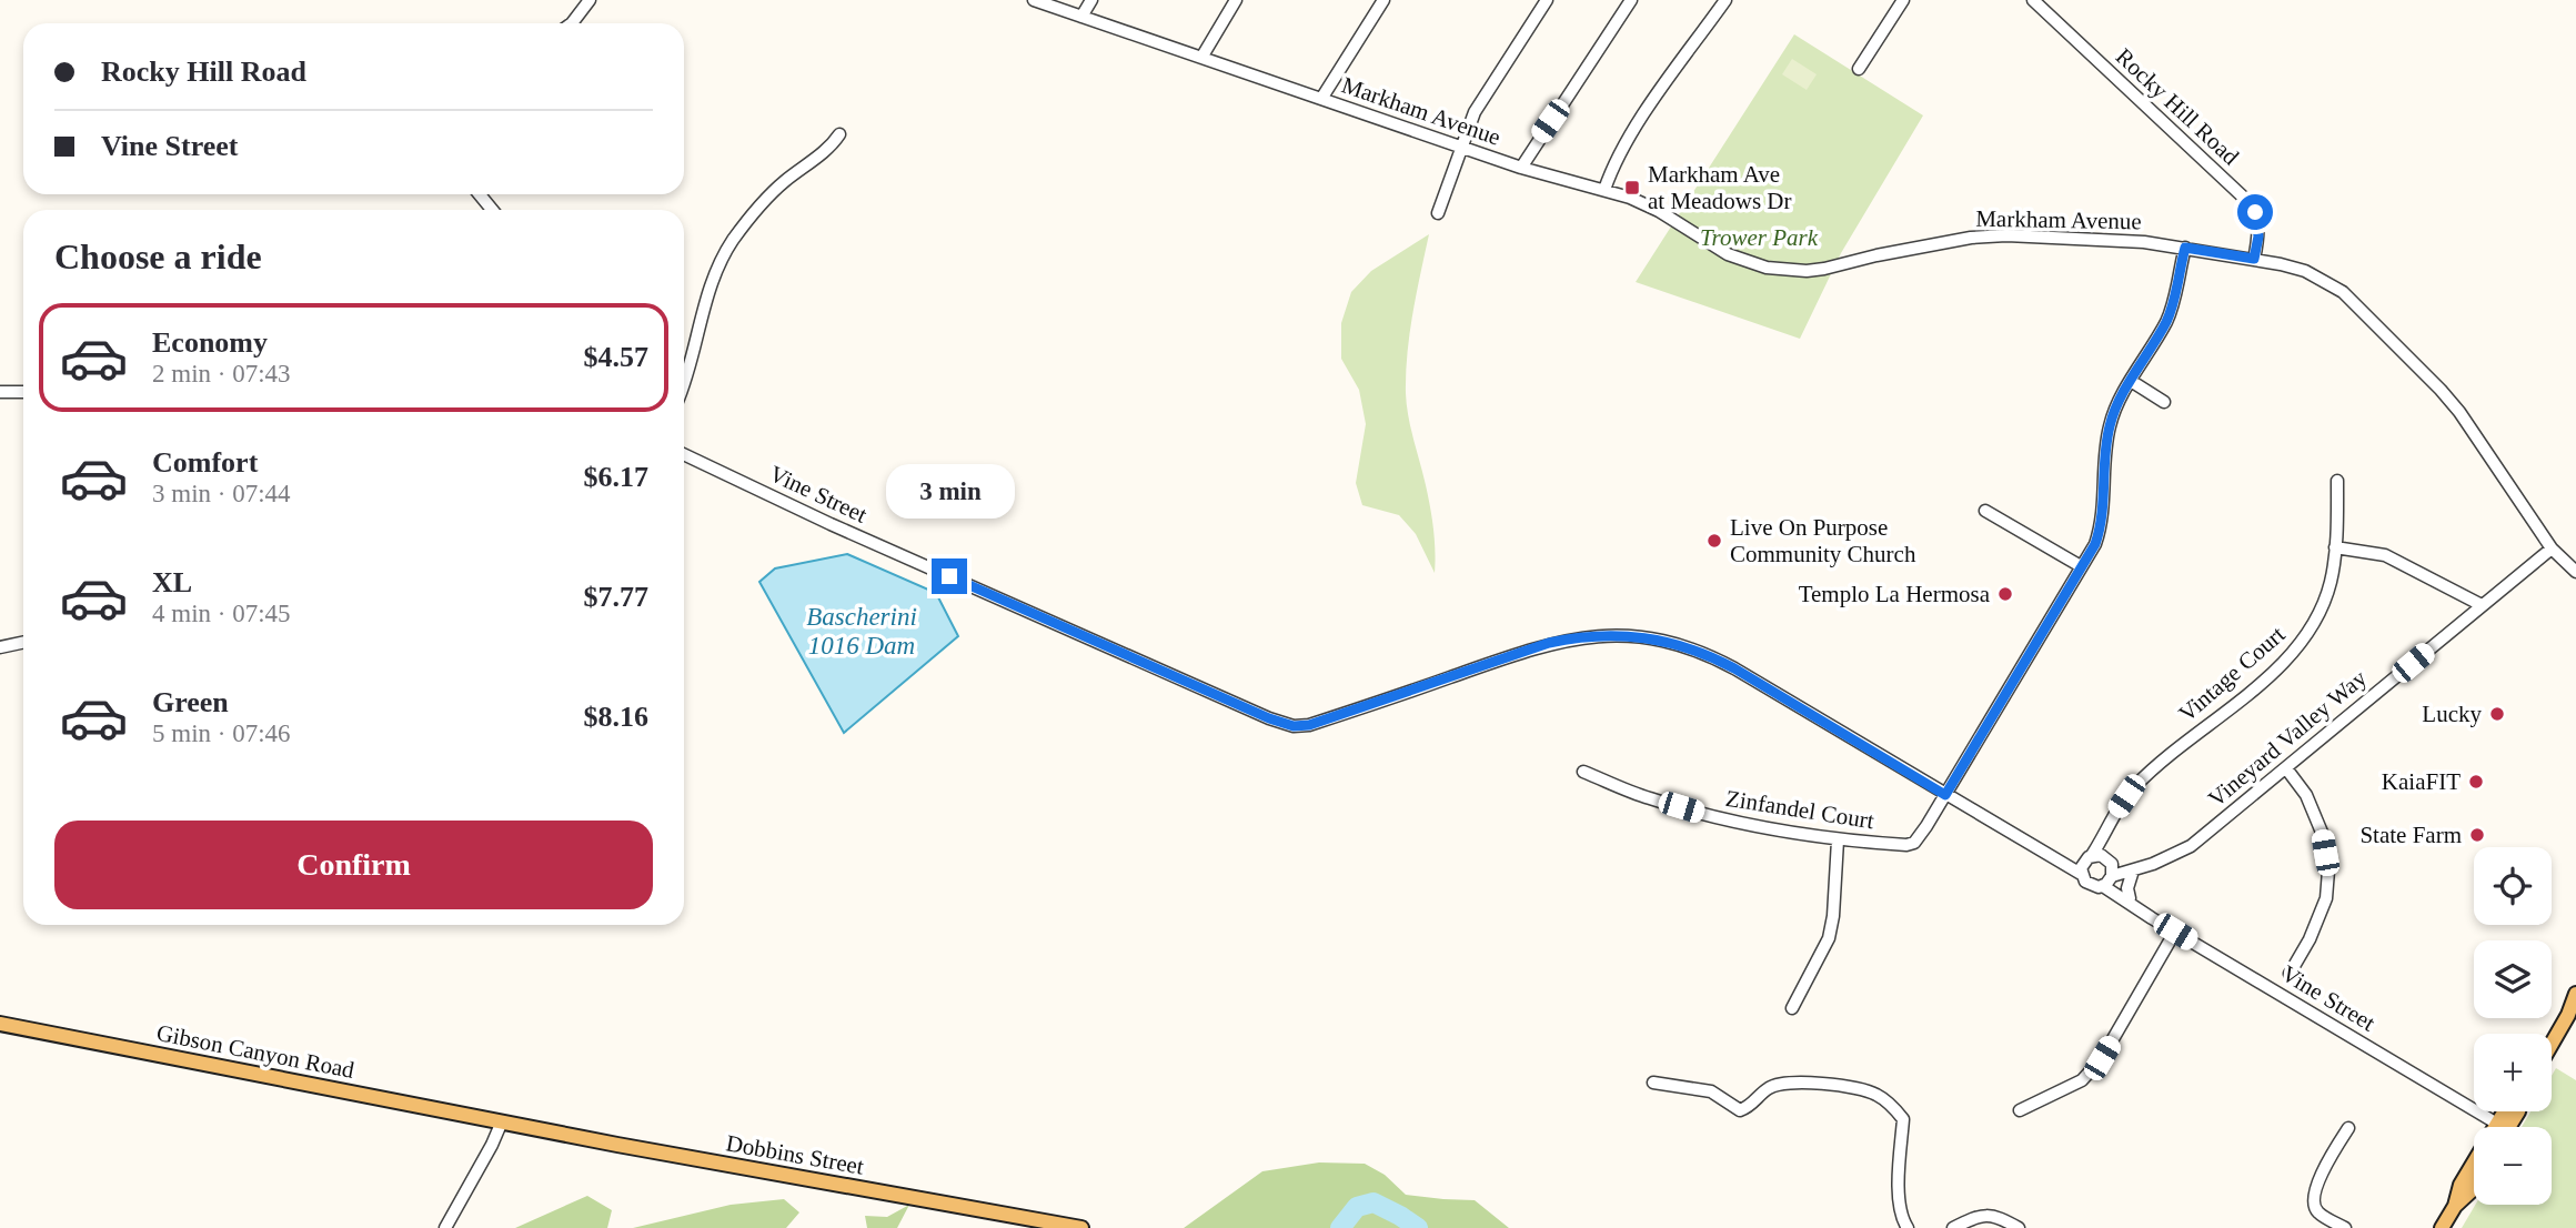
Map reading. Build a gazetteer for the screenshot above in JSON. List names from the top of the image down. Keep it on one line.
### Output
{"streets":{"main road":["Gibson Canyon Road","Dobbins Street"],"street":["Rocky Hill Road","Markham Avenue","Vine Street","Vintage Court","Vineyard Valley Way","Zinfandel Court"]},"crossings":[["Rocky Hill Road","Markham Avenue"],["Markham Avenue","Vineyard Valley Way"],["Vine Street","Vintage Court"],["Vine Street","Vineyard Valley Way"],["Vine Street","Zinfandel Court"],["Vintage Court","Vineyard Valley Way"],["Gibson Canyon Road","Dobbins Street"]],"water":["Bascherini 1016 Dam"],"parks":["Trower Park"],"places":{"transit":["Markham Ave at Meadows Dr"],"other":["Live On Purpose Community Church","Templo La Hermosa","Lucky","KaiaFIT","State Farm"]},"page":{"banner":["Rocky Hill Road","Vine Street"],"heading":"Choose a ride","list":[{"name":"Economy","note":"2 min · 07:43","value":"$4.57"},{"name":"Comfort","note":"3 min · 07:44","value":"$6.17"},{"name":"XL","note":"4 min · 07:45","value":"$7.77"},{"name":"Green","note":"5 min · 07:46","value":"$8.16"}],"bubble":"3 min","buttons":"Confirm","map_buttons":["+","−"]}}
